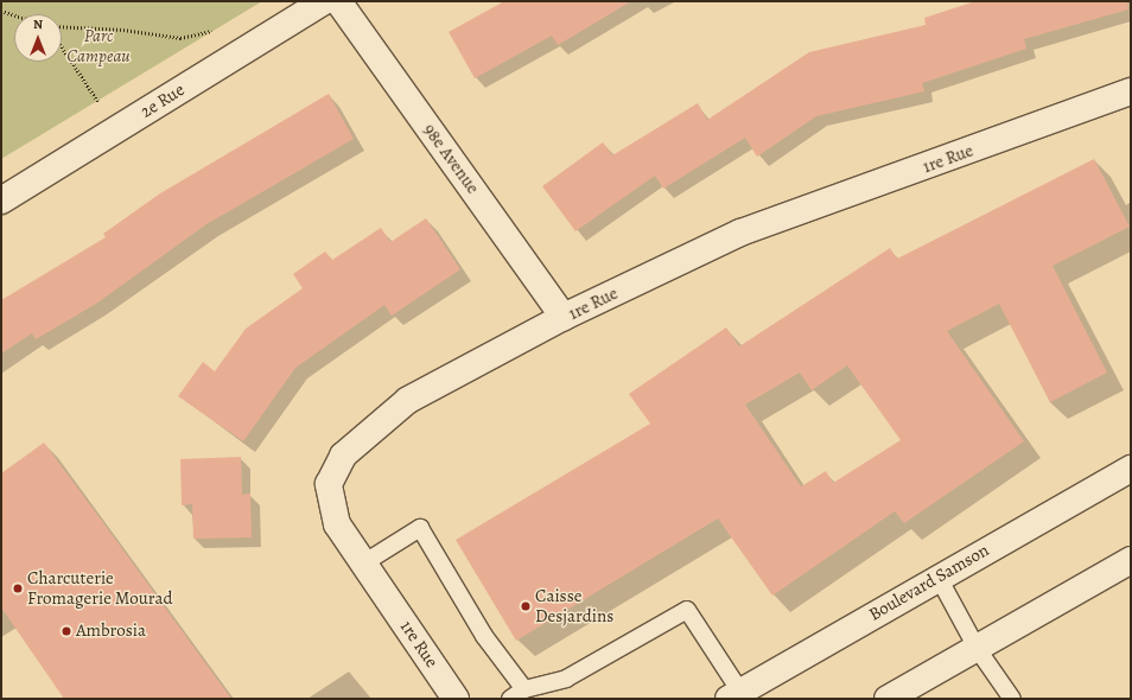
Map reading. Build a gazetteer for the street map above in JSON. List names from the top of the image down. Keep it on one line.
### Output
{"streets":{"street":["2e Rue","98e Avenue","1re Rue","Boulevard Samson"]},"crossings":[["98e Avenue","1re Rue"]],"parks":["Parc Campeau"],"places":["Charcuterie Fromagerie Mourad","Caisse Desjardins","Ambrosia"],"north":"top"}
